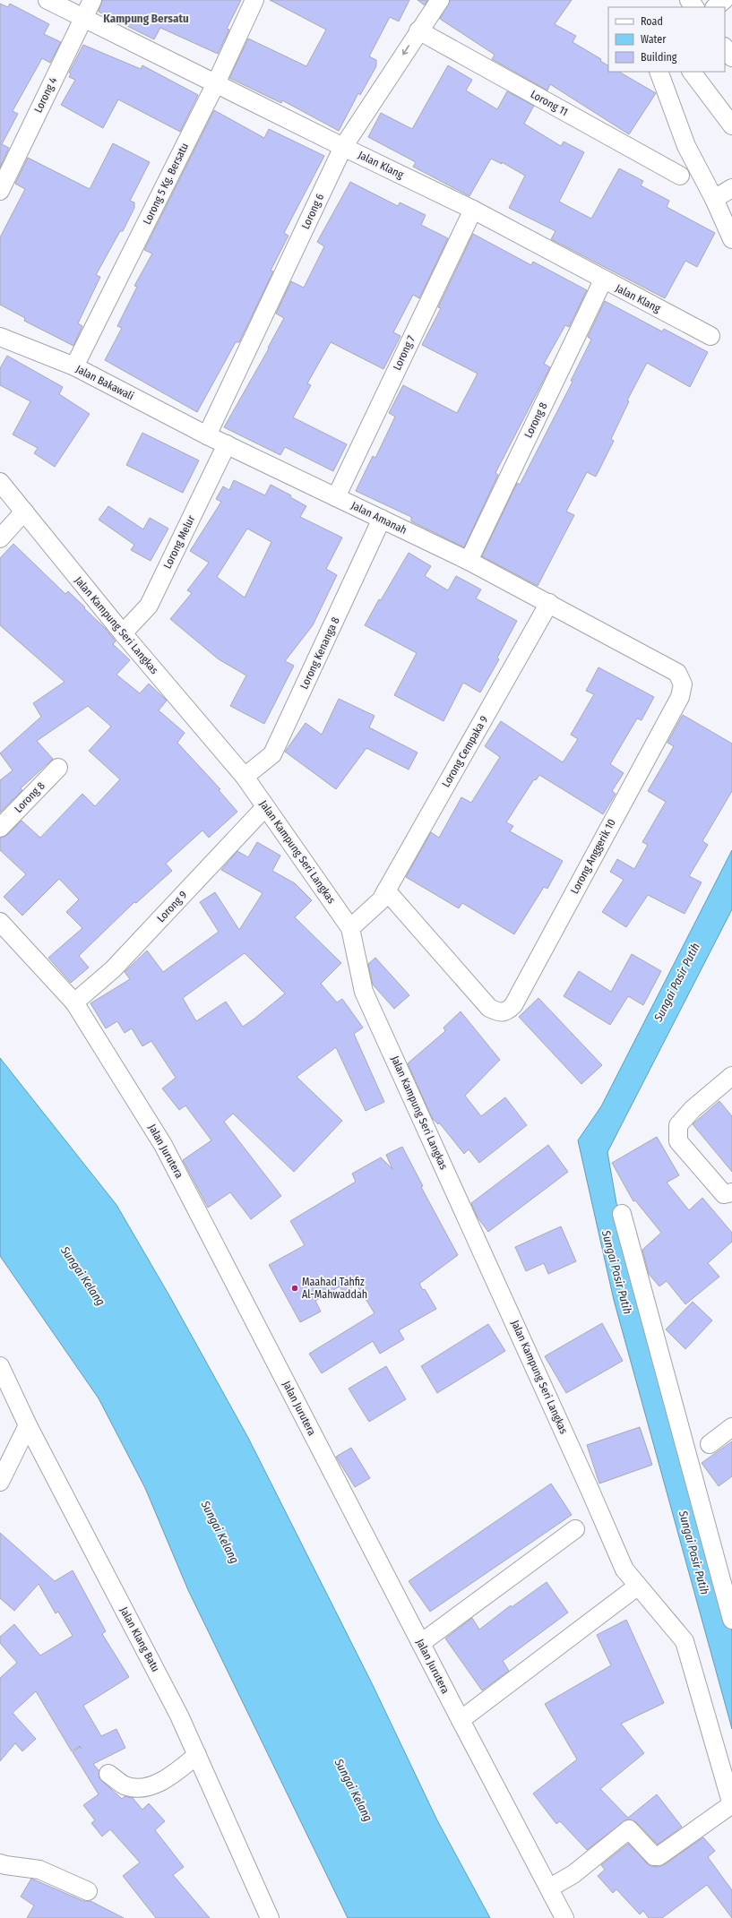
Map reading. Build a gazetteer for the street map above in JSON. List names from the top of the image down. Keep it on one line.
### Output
{"streets":{"street":["Lorong 4","Lorong 11","Jalan Klang","Lorong 5 Kg. Bersatu","Lorong 6","Lorong 7","Jalan Bakawali","Lorong 8","Jalan Amanah","Lorong Melur","Jalan Kampung Seri Langkas","Lorong Kenanga 8","Lorong Cempaka 9","Lorong Anggerik 10","Lorong 9","Jalan Jurutera","Jalan Klang Batu"]},"crossings":[["Lorong 4","Jalan Klang"],["Lorong 11","Lorong 6"],["Jalan Klang","Lorong 5 Kg. Bersatu"],["Jalan Klang","Lorong 6"],["Jalan Klang","Lorong 7"],["Jalan Klang","Lorong 8"],["Lorong 5 Kg. Bersatu","Jalan Bakawali"],["Lorong 6","Jalan Bakawali"],["Lorong 6","Jalan Amanah"],["Lorong 7","Jalan Amanah"],["Jalan Bakawali","Jalan Amanah"],["Lorong 8","Jalan Amanah"],["Jalan Amanah","Lorong Melur"],["Jalan Amanah","Lorong Kenanga 8"],["Jalan Amanah","Lorong Cempaka 9"],["Jalan Amanah","Lorong Anggerik 10"],["Lorong Melur","Jalan Kampung Seri Langkas"],["Jalan Kampung Seri Langkas","Lorong Kenanga 8"],["Jalan Kampung Seri Langkas","Lorong Cempaka 9"],["Jalan Kampung Seri Langkas","Lorong 9"],["Lorong Cempaka 9","Lorong Anggerik 10"],["Lorong 9","Jalan Jurutera"]],"districts":["Kampung Bersatu"],"water":["Sungai Pasir Putih","Sungai Kelang"],"places":["Maahad Tahfiz Al-Mahwaddah"],"legend":["Road","Water","Building"]}
